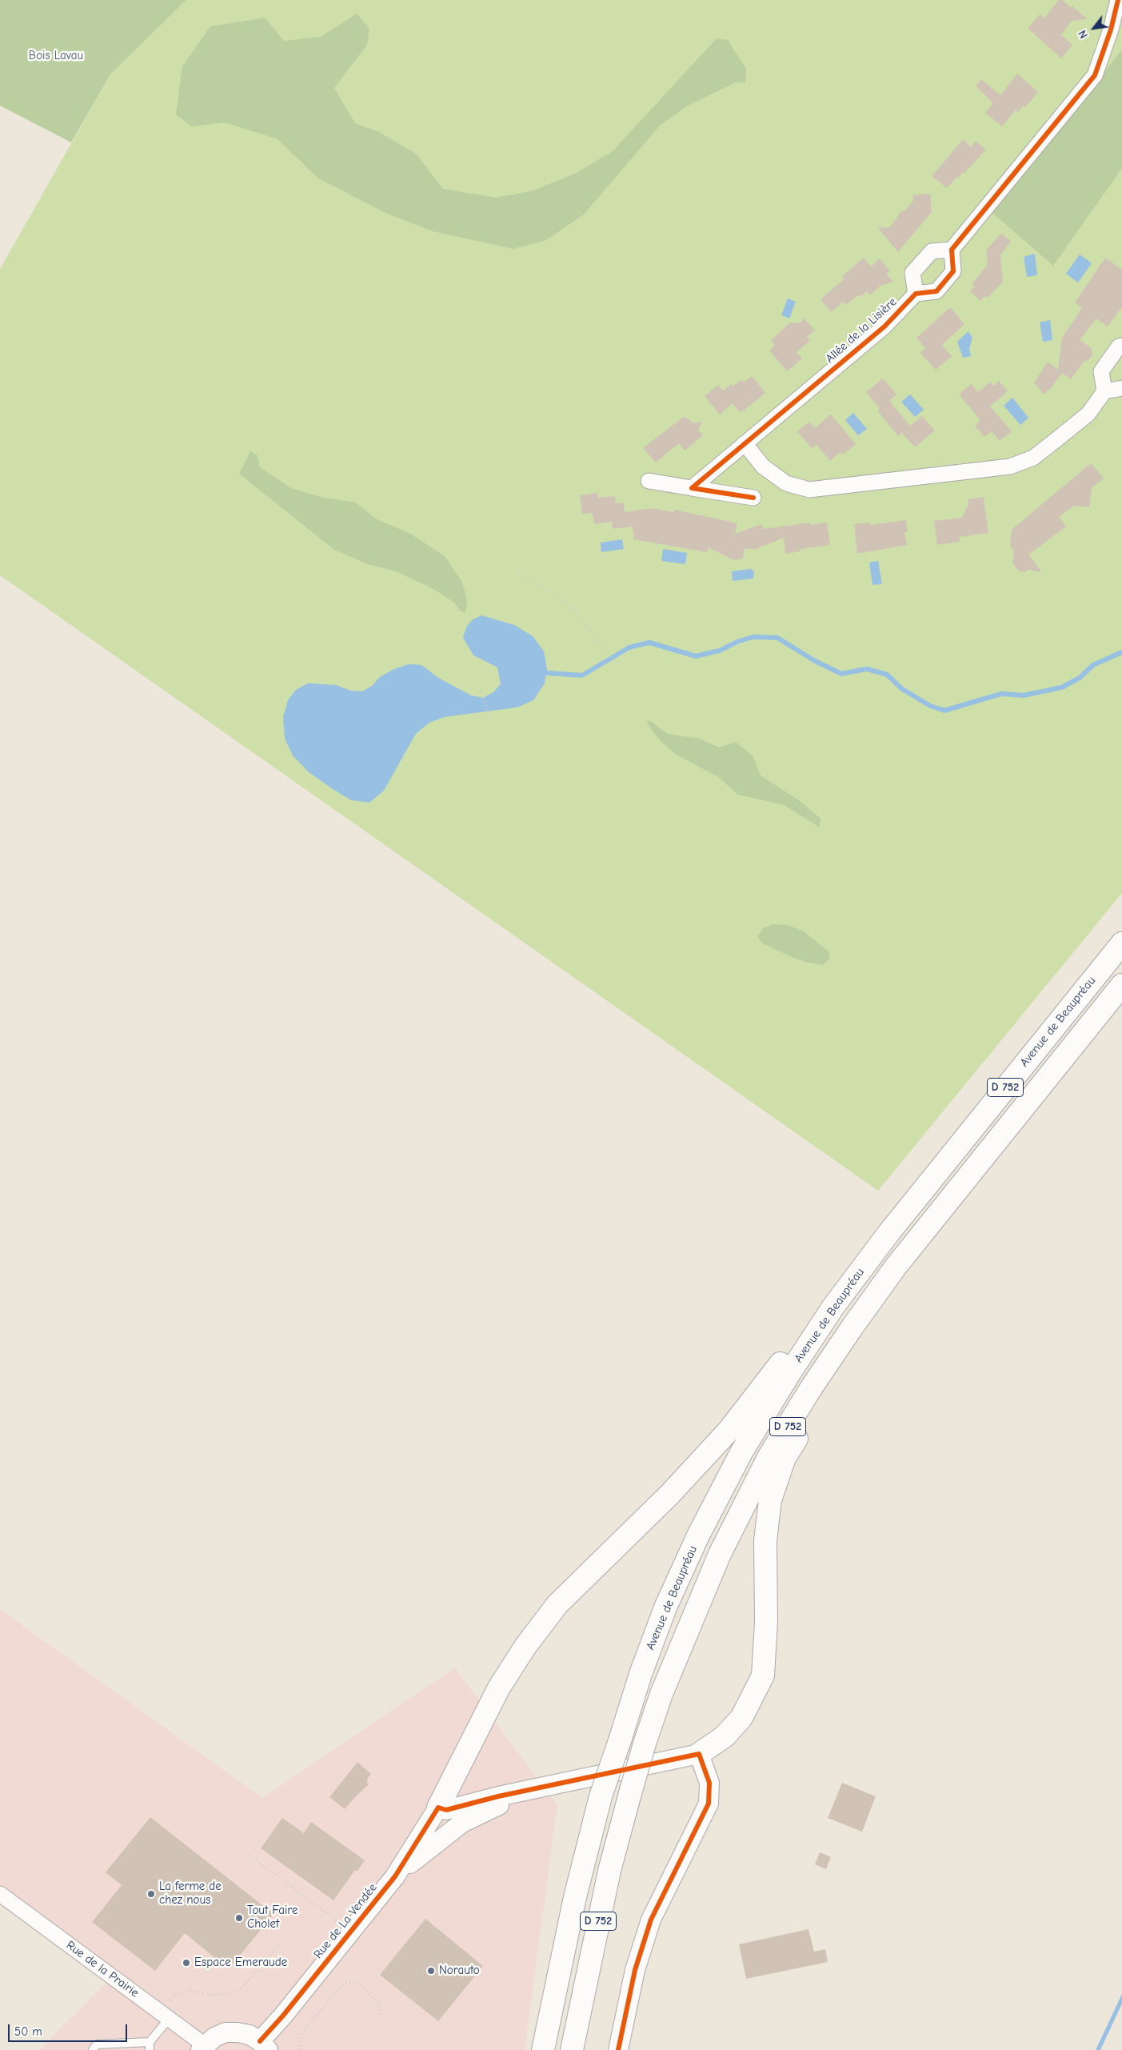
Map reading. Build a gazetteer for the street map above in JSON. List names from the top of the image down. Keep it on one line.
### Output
{"streets":{"highway":["Avenue de Beaupréau","D 752"],"street":["Allée de la Lisière","Rue de La Vendée","Rue de la Prairie"]},"parks":["Bois Lavau"],"places":["La ferme de chez nous","Tout Faire Cholet","Espace Emeraude","Norauto"],"scale_bar":"50 m","north":"bottom left"}
